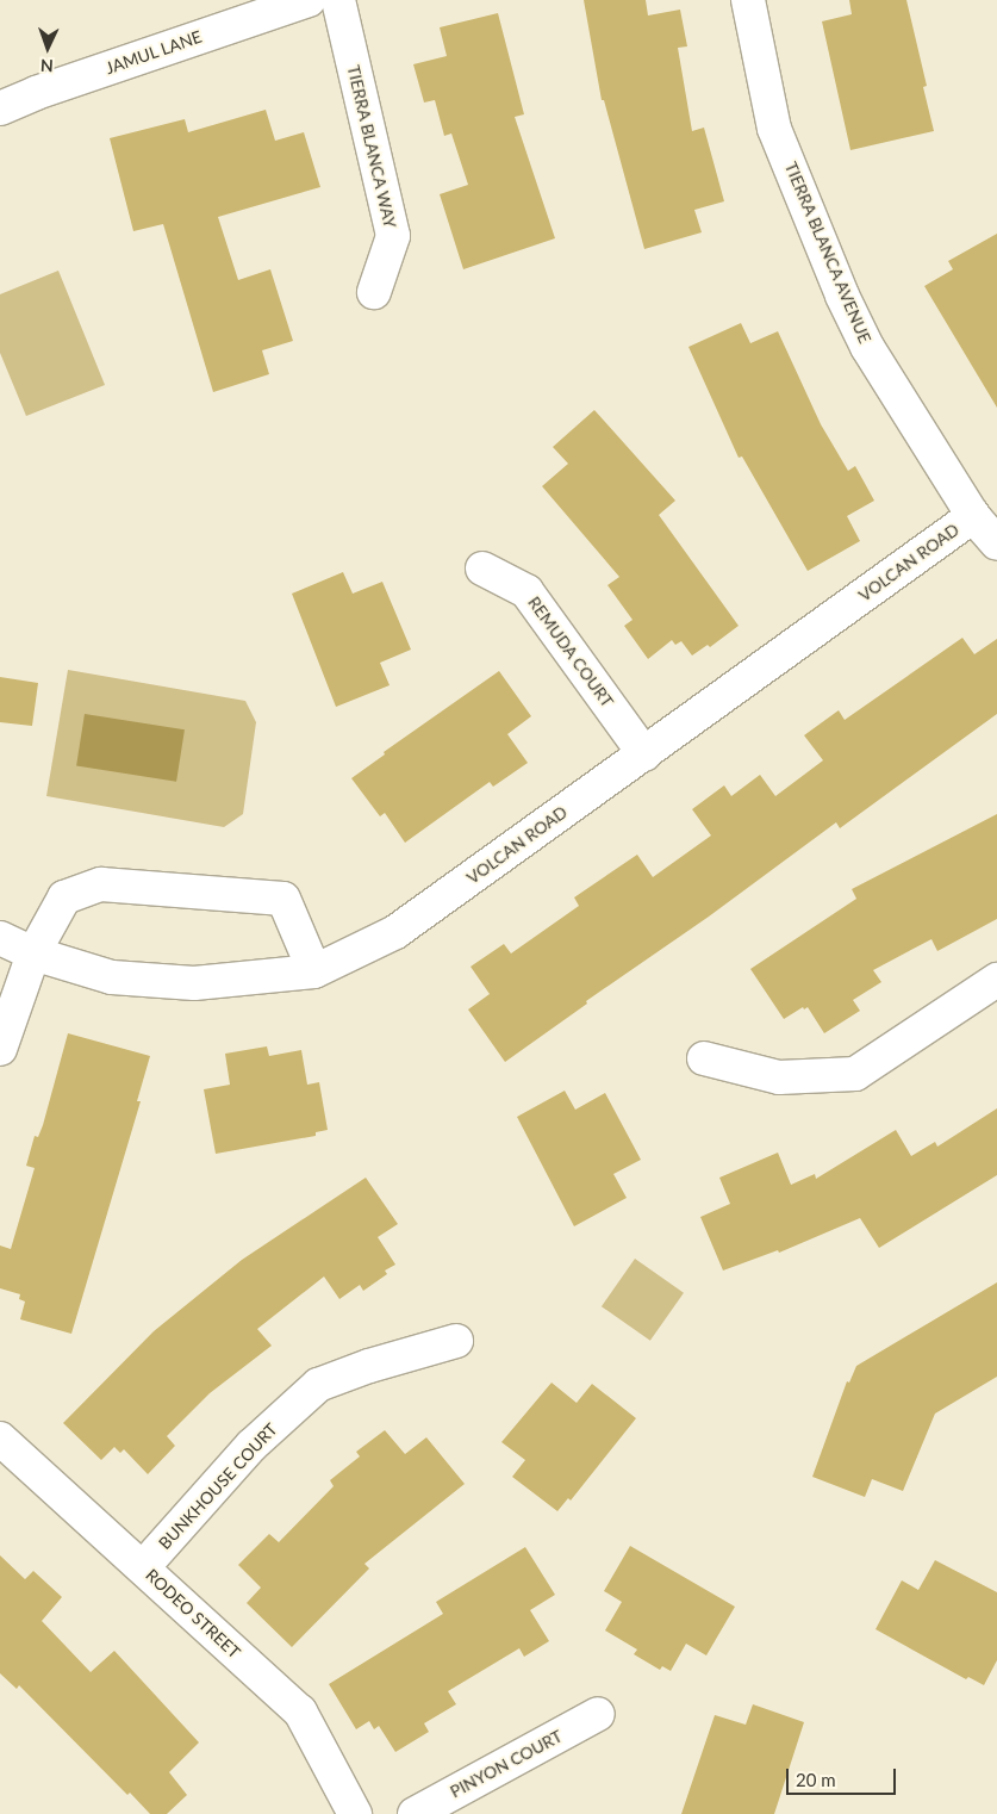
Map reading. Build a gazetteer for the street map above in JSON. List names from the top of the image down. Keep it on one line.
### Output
{"streets":{"street":["JAMUL LANE","TIERRA BLANCA WAY","TIERRA BLANCA AVENUE","VOLCAN ROAD","REMUDA COURT","BUNKHOUSE COURT","RODEO STREET","PINYON COURT"]},"crossings":[["TIERRA BLANCA AVENUE","VOLCAN ROAD"],["VOLCAN ROAD","REMUDA COURT"],["BUNKHOUSE COURT","RODEO STREET"]],"scale_bar":"20 m","north":"bottom"}
